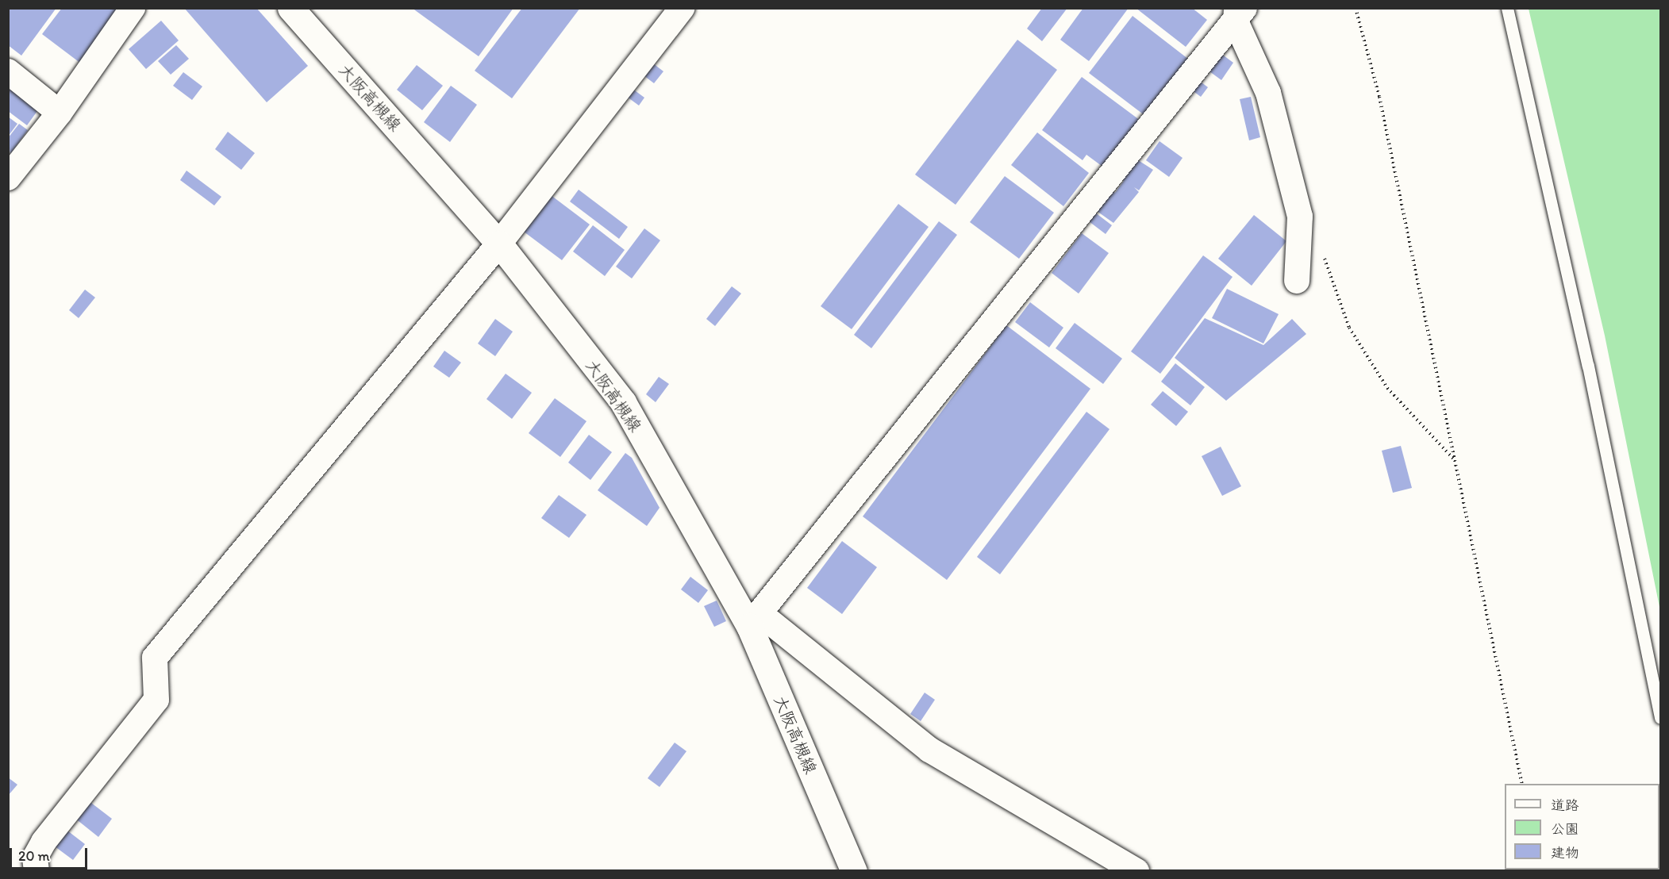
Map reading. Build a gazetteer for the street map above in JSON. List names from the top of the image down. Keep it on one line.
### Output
{"streets":{"main road":["大阪高槻線"]},"legend":["道路","公園","建物"],"scale_bar":"20 m"}
